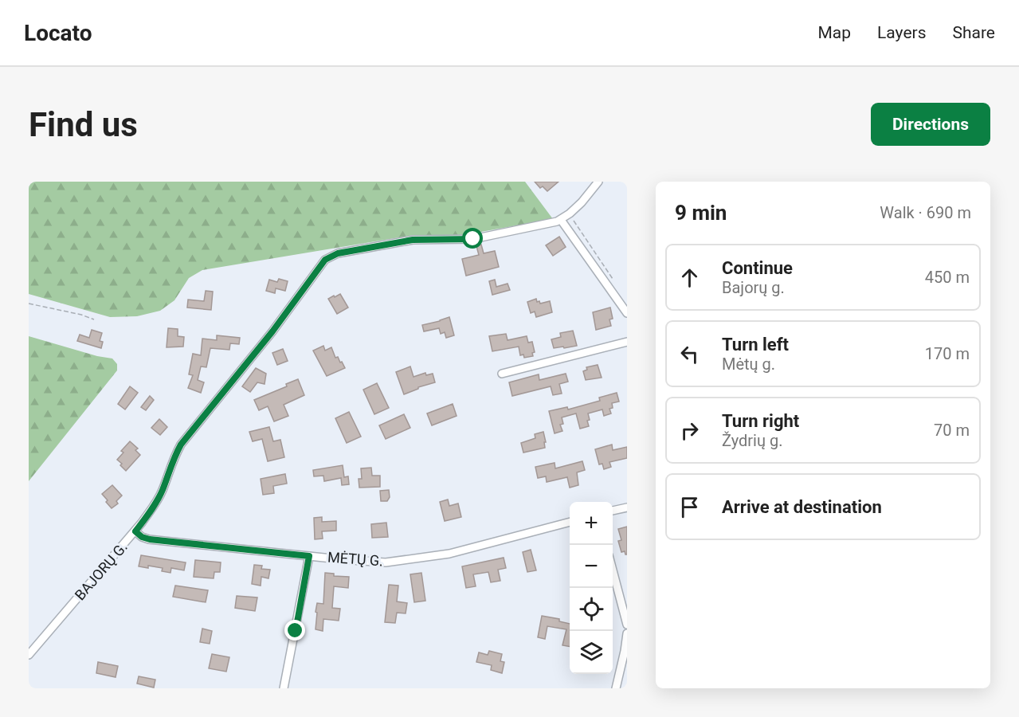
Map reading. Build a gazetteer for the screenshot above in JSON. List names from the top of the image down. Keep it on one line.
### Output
{"streets":{"street":["MĖTŲ G.","BAJORŲ G."]},"crossings":[["MĖTŲ G.","BAJORŲ G."]],"page":{"header":"Locato","nav":["Map","Layers","Share"],"buttons":"Directions","title":"Find us","heading":["9 min","Walk · 690 m"],"list":[["Continue","Bajorų g.","450 m"],["Turn left","Mėtų g.","170 m"],["Turn right","Žydrių g.","70 m"],"Arrive at destination"],"map_buttons":["+","−"]}}
